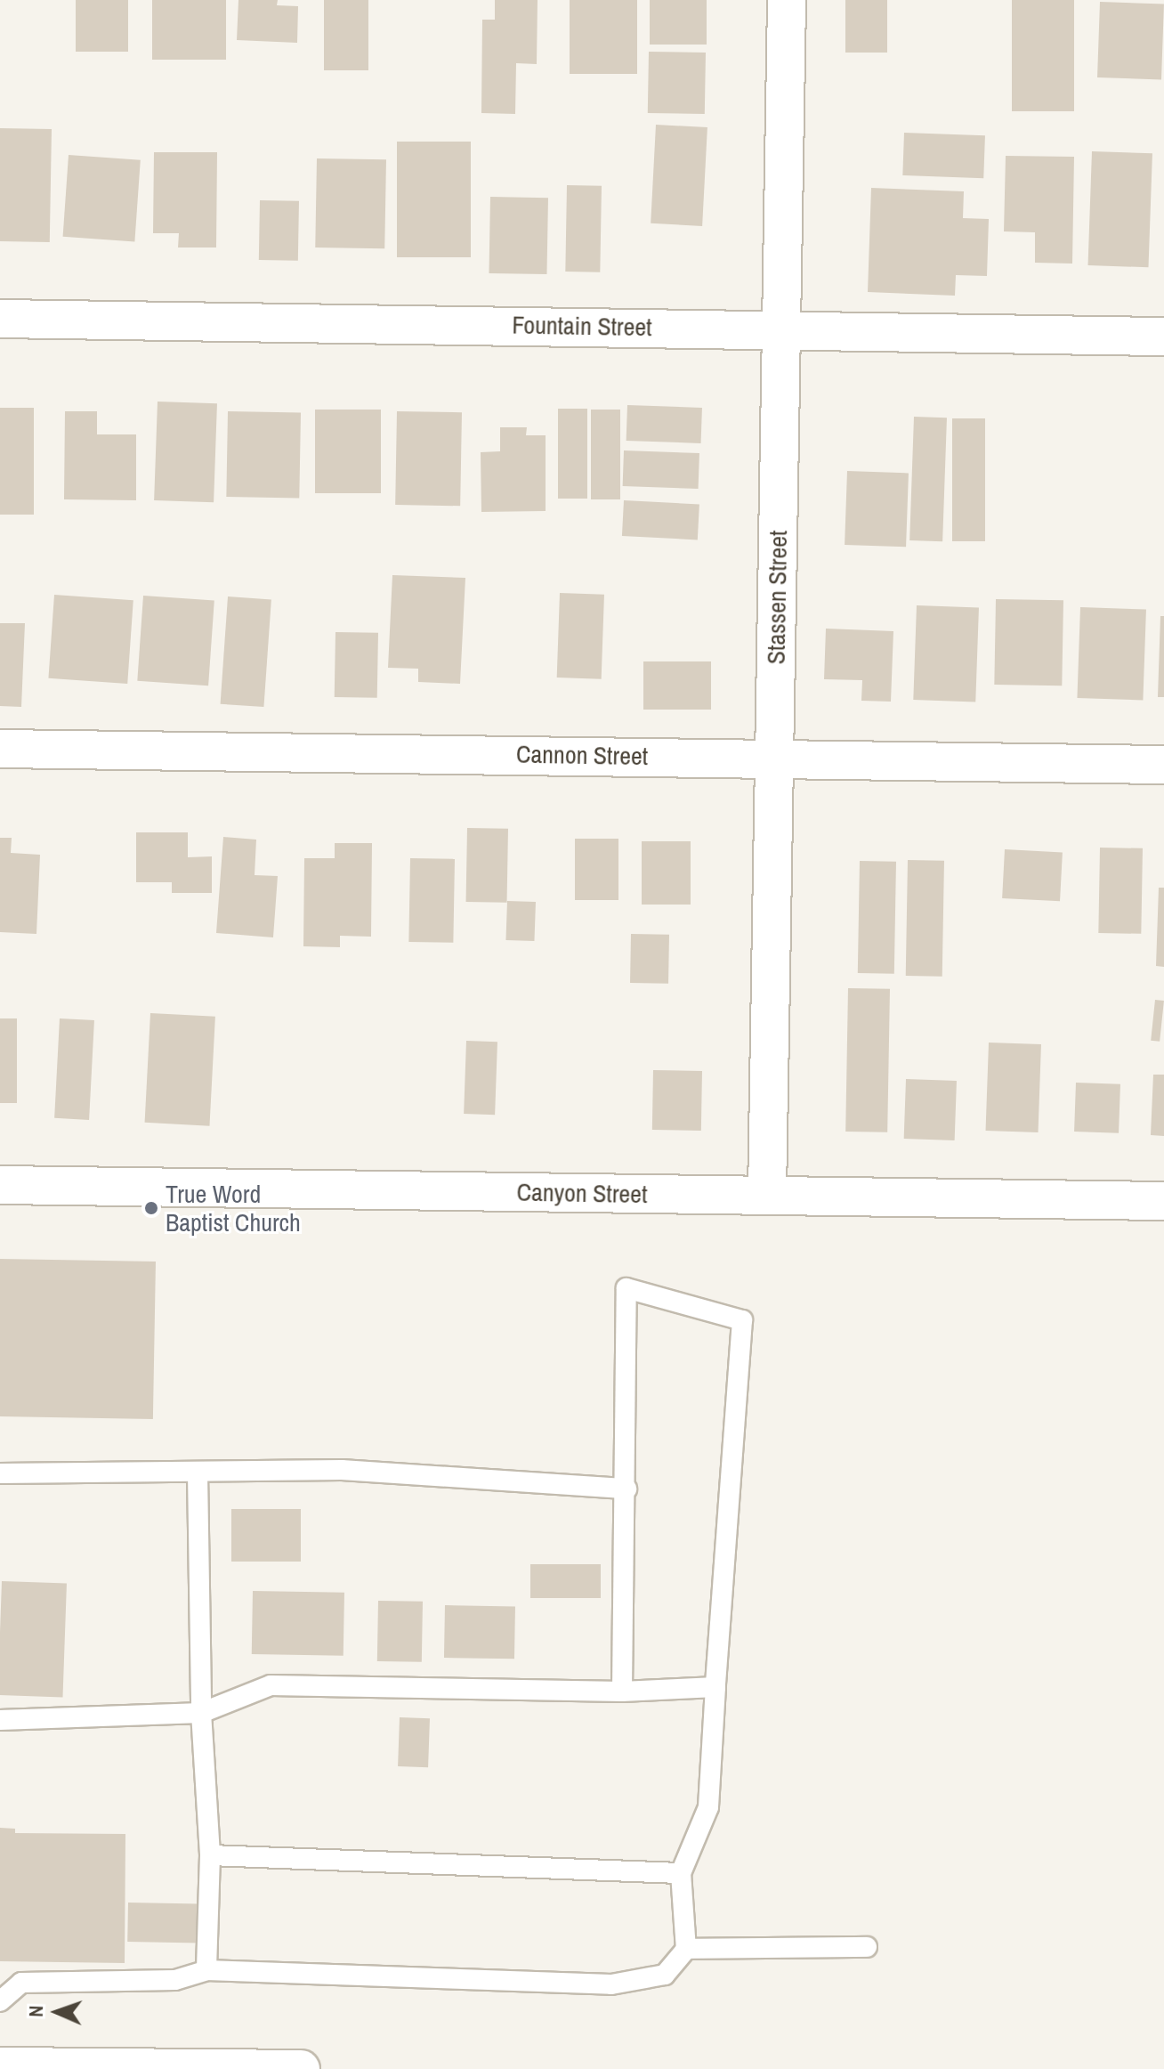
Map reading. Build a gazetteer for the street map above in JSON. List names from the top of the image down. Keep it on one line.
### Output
{"streets":{"street":["Fountain Street","Stassen Street","Cannon Street","Canyon Street"]},"crossings":[["Fountain Street","Stassen Street"],["Stassen Street","Cannon Street"],["Stassen Street","Canyon Street"]],"places":["True Word Baptist Church"],"north":"left"}
